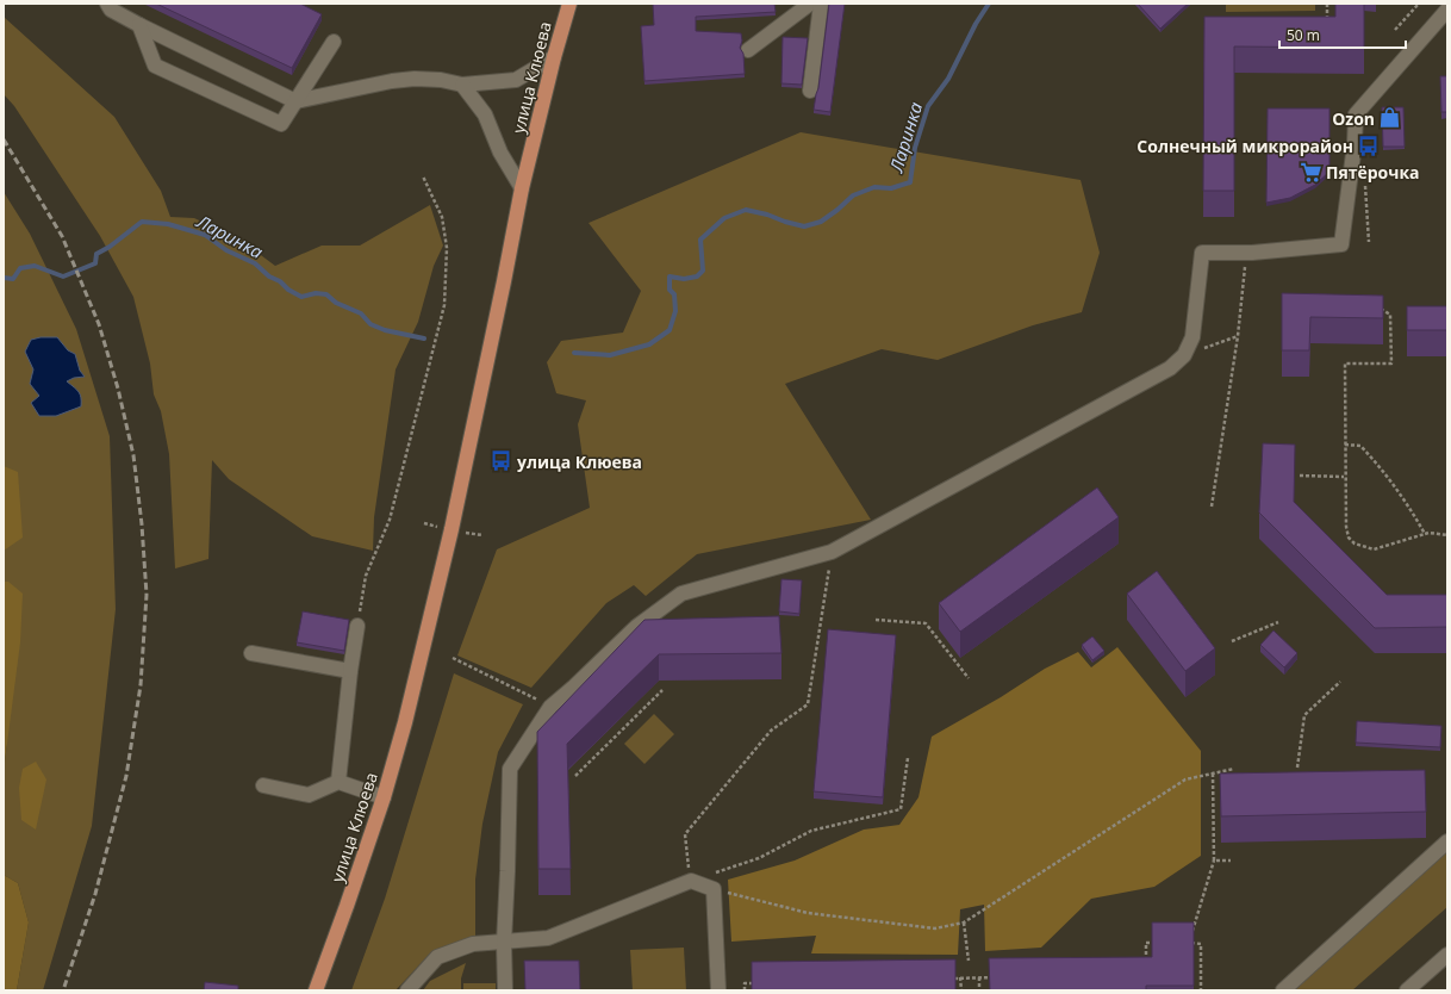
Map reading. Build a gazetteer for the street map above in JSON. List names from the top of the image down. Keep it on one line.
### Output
{"streets":{"main road":["улица Клюева"]},"water":["Ларинка"],"places":{"shop":["Ozon"],"bus stop":["Солнечный микрорайон","улица Клюева"],"supermarket":["Пятёрочка"]},"scale_bar":"50 m"}
